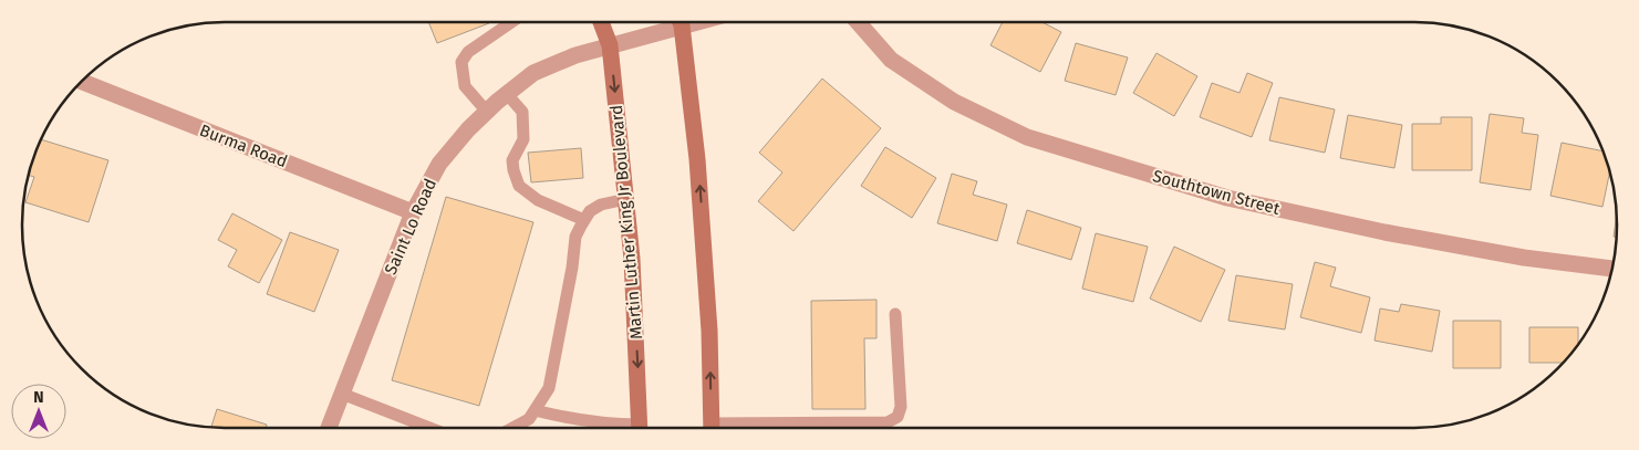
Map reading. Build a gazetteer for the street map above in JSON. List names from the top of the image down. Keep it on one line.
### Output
{"streets":{"main road":["Martin Luther King Jr Boulevard"],"street":["Burma Road","Southtown Street","Saint Lo Road"]},"crossings":[["Burma Road","Saint Lo Road"],["Martin Luther King Jr Boulevard","Saint Lo Road"]],"north":"top"}
